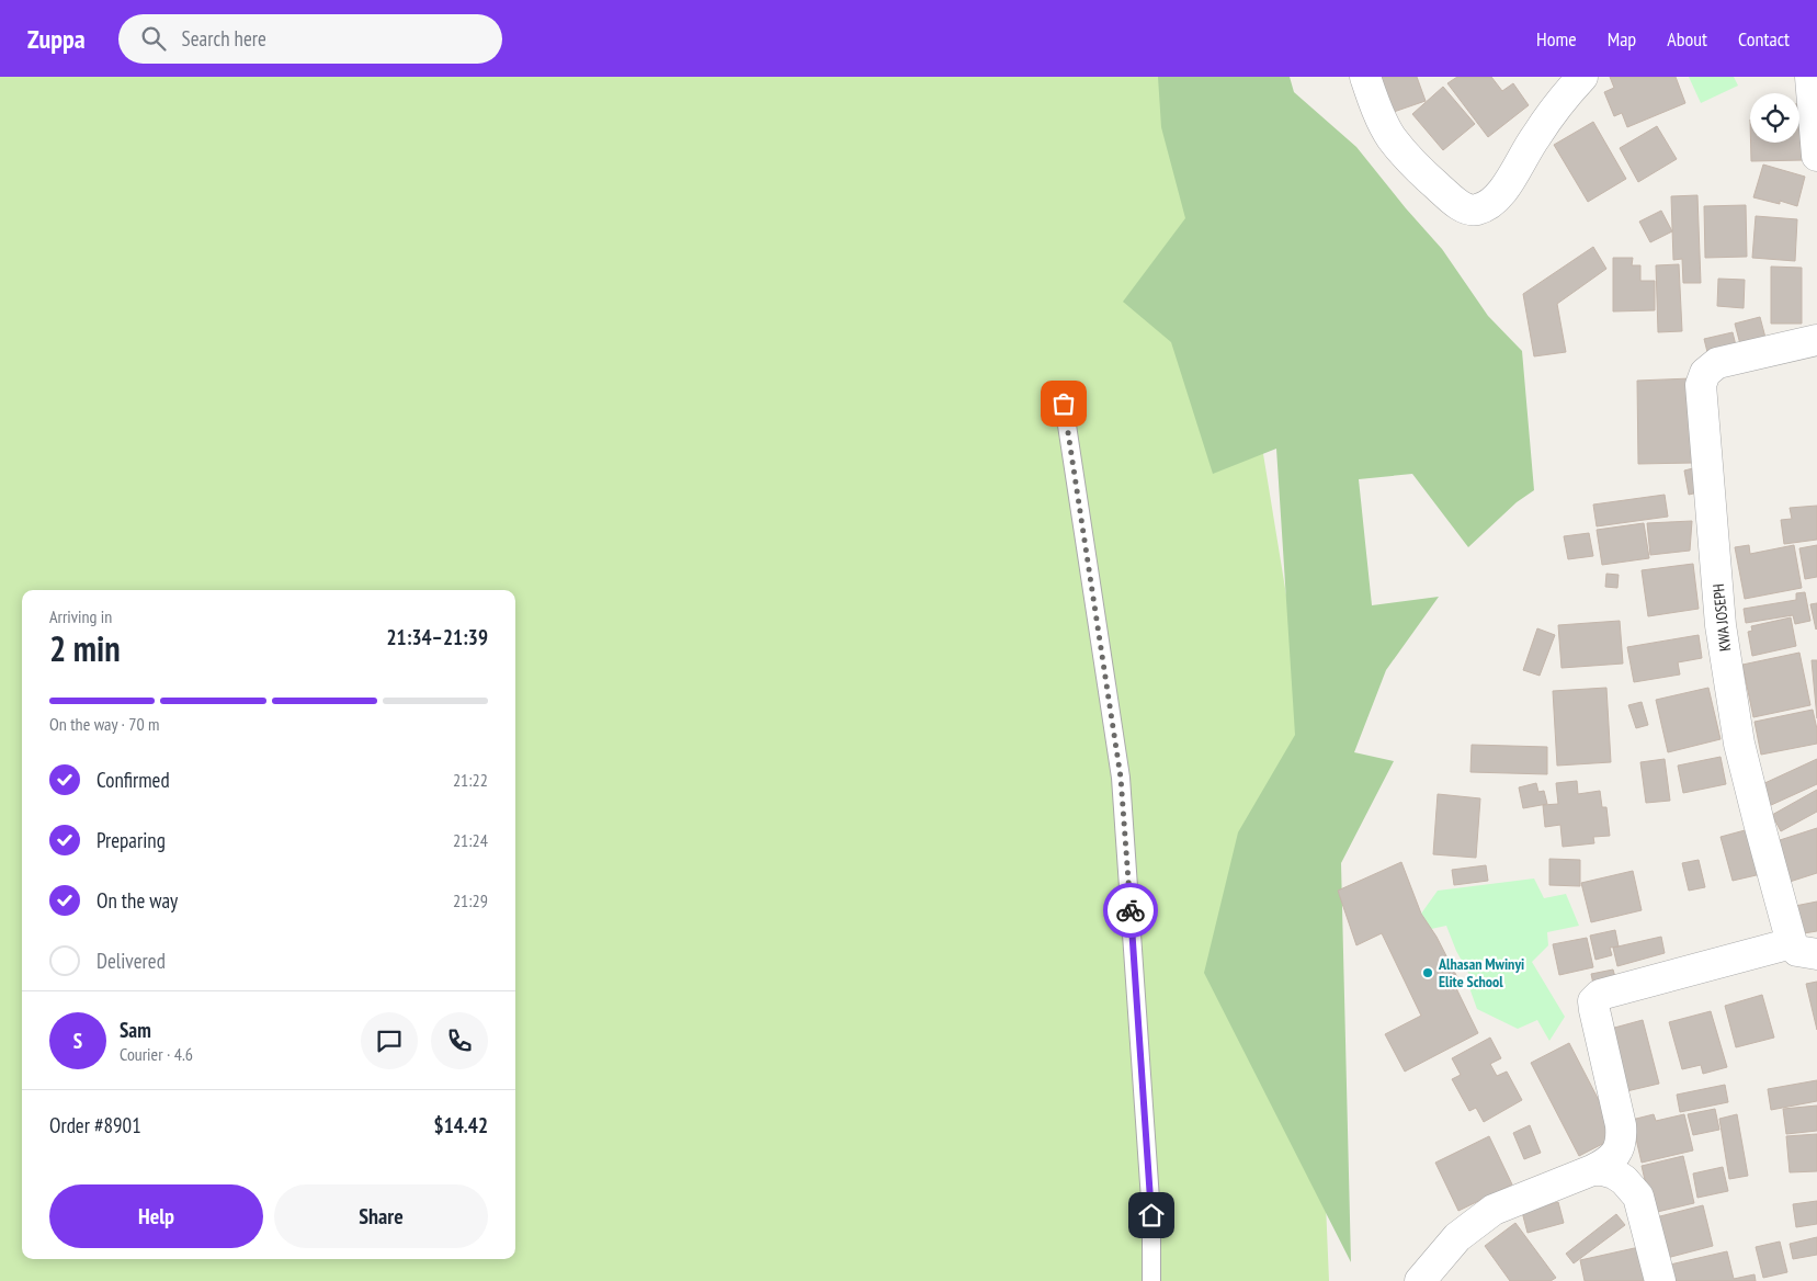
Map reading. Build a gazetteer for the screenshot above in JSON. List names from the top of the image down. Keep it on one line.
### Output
{"streets":{"street":["KWA JOSEPH"]},"places":["Alhasan Mwinyi Elite School"],"page":{"header":"Zuppa","search":"Search here","nav":["Home","Map","About","Contact"],"heading":["2 min","Arriving in","21:34–21:39"],"panel":["Sam","Courier · 4.6","Order #8901","$14.42"],"bar":"On the way · 70 m","list":[["Confirmed","21:22"],["Preparing","21:24"],["On the way","21:29"],"Delivered"],"round":"S","buttons":["Help","Share"]}}
